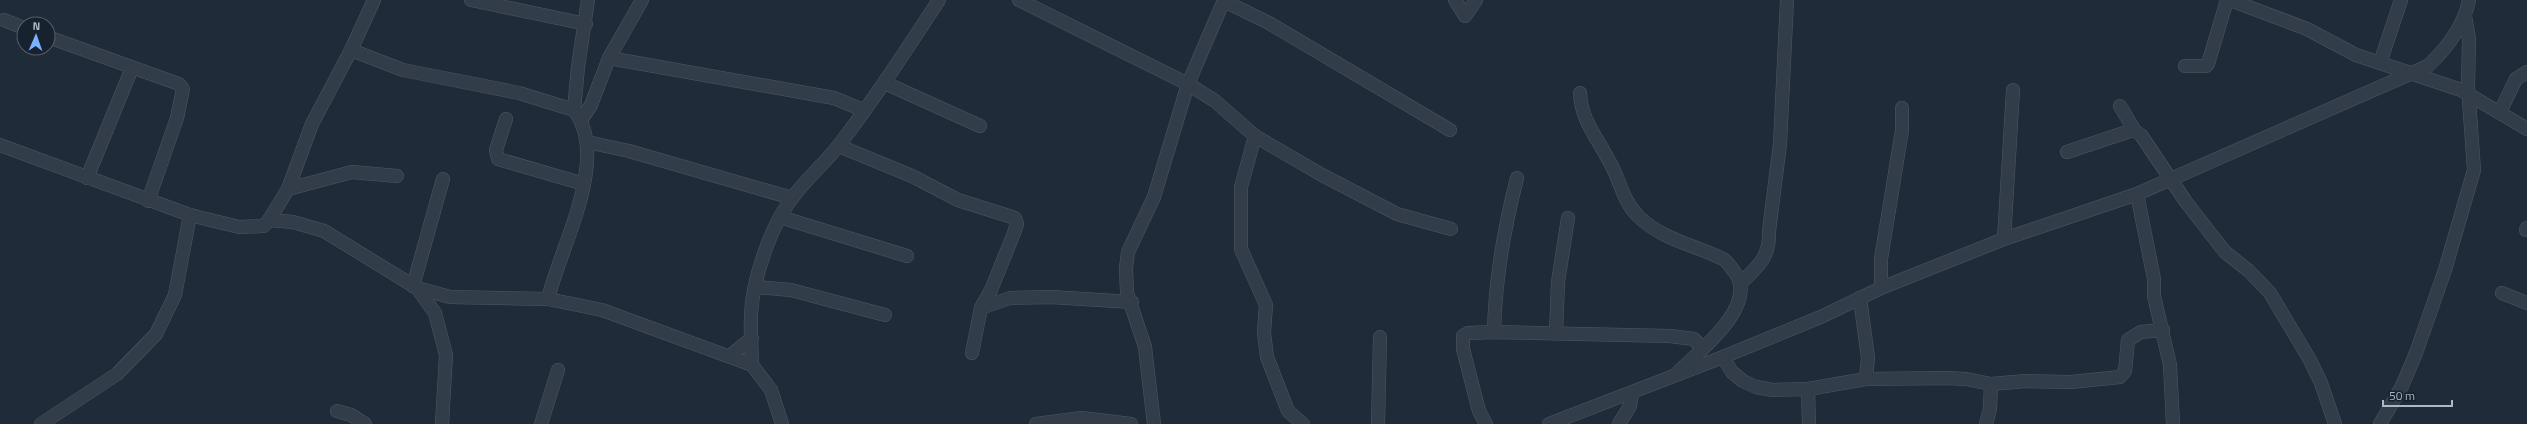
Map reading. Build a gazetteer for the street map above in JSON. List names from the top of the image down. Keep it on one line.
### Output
{"scale_bar":"50 m","north":"top"}
